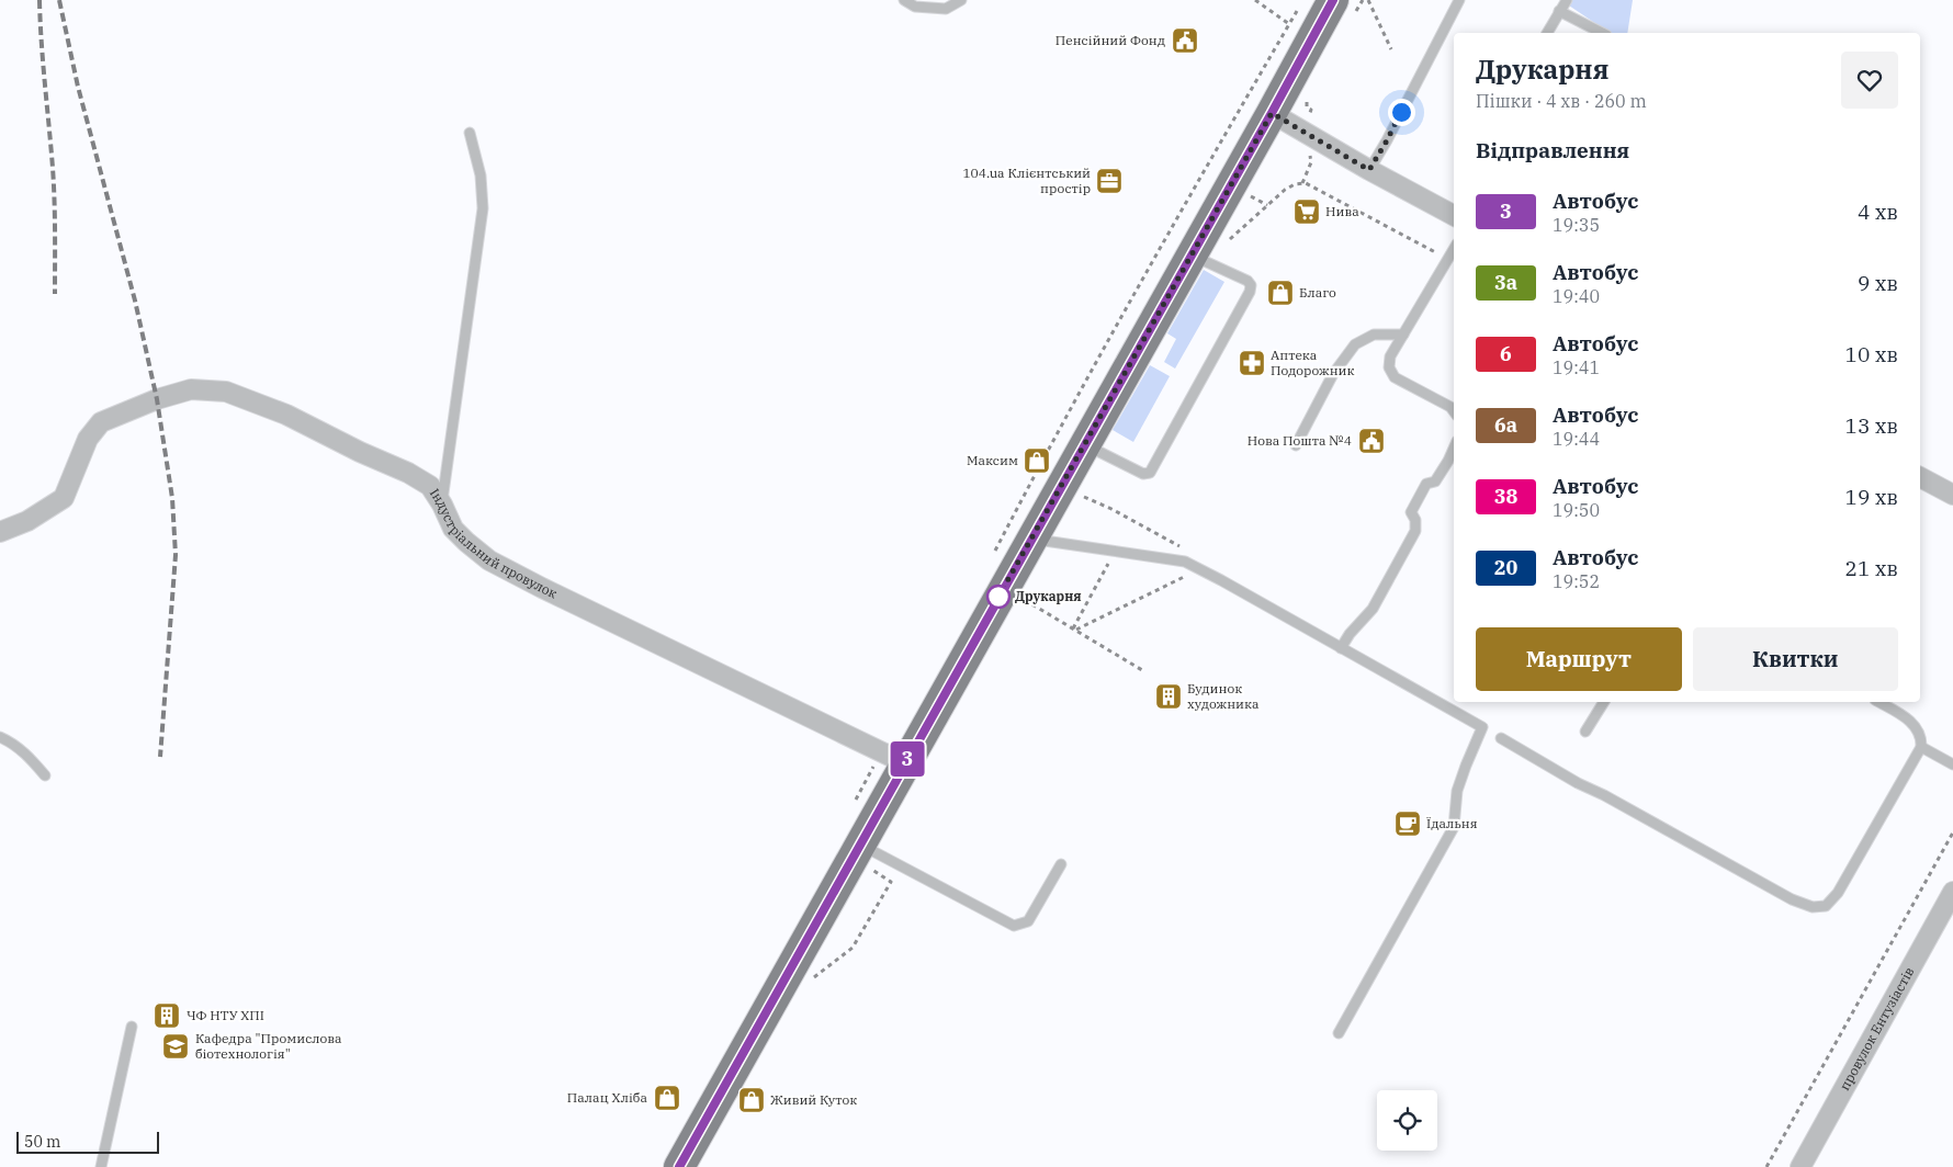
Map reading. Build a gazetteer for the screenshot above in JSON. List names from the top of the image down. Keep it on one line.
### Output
{"streets":{"street":["Індустріальний провулок","провулок Ентузіастів"]},"places":{"public building":["Пенсійний Фонд","Нова Пошта №4"],"office":["104.ua Клієнтський простір"],"supermarket":["Нива"],"shop":["Благо","Максим","Палац Хліба","Живий Куток"],"pharmacy":["Аптека Подорожник"],"other":["Друкарня"],"building":["Будинок художника","ЧФ НТУ ХПІ"],"cafe":["Їдальня"],"school or university":["Кафедра \"Промислова біотехнологія\""]},"lines":["bus line 3"],"scale_bar":"50 m","page":{"on_map":"3","heading":[["Друкарня","Пішки · 4 хв · 260 m"],"Відправлення"],"list":[{"mark":"3","name":"Автобус","note":"19:35","value":"4 хв"},{"mark":"3а","name":"Автобус","note":"19:40","value":"9 хв"},{"mark":"6","name":"Автобус","note":"19:41","value":"10 хв"},{"mark":"6а","name":"Автобус","note":"19:44","value":"13 хв"},{"mark":"38","name":"Автобус","note":"19:50","value":"19 хв"},{"mark":"20","name":"Автобус","note":"19:52","value":"21 хв"}],"buttons":["Маршрут","Квитки"],"scale":"50 m"}}
